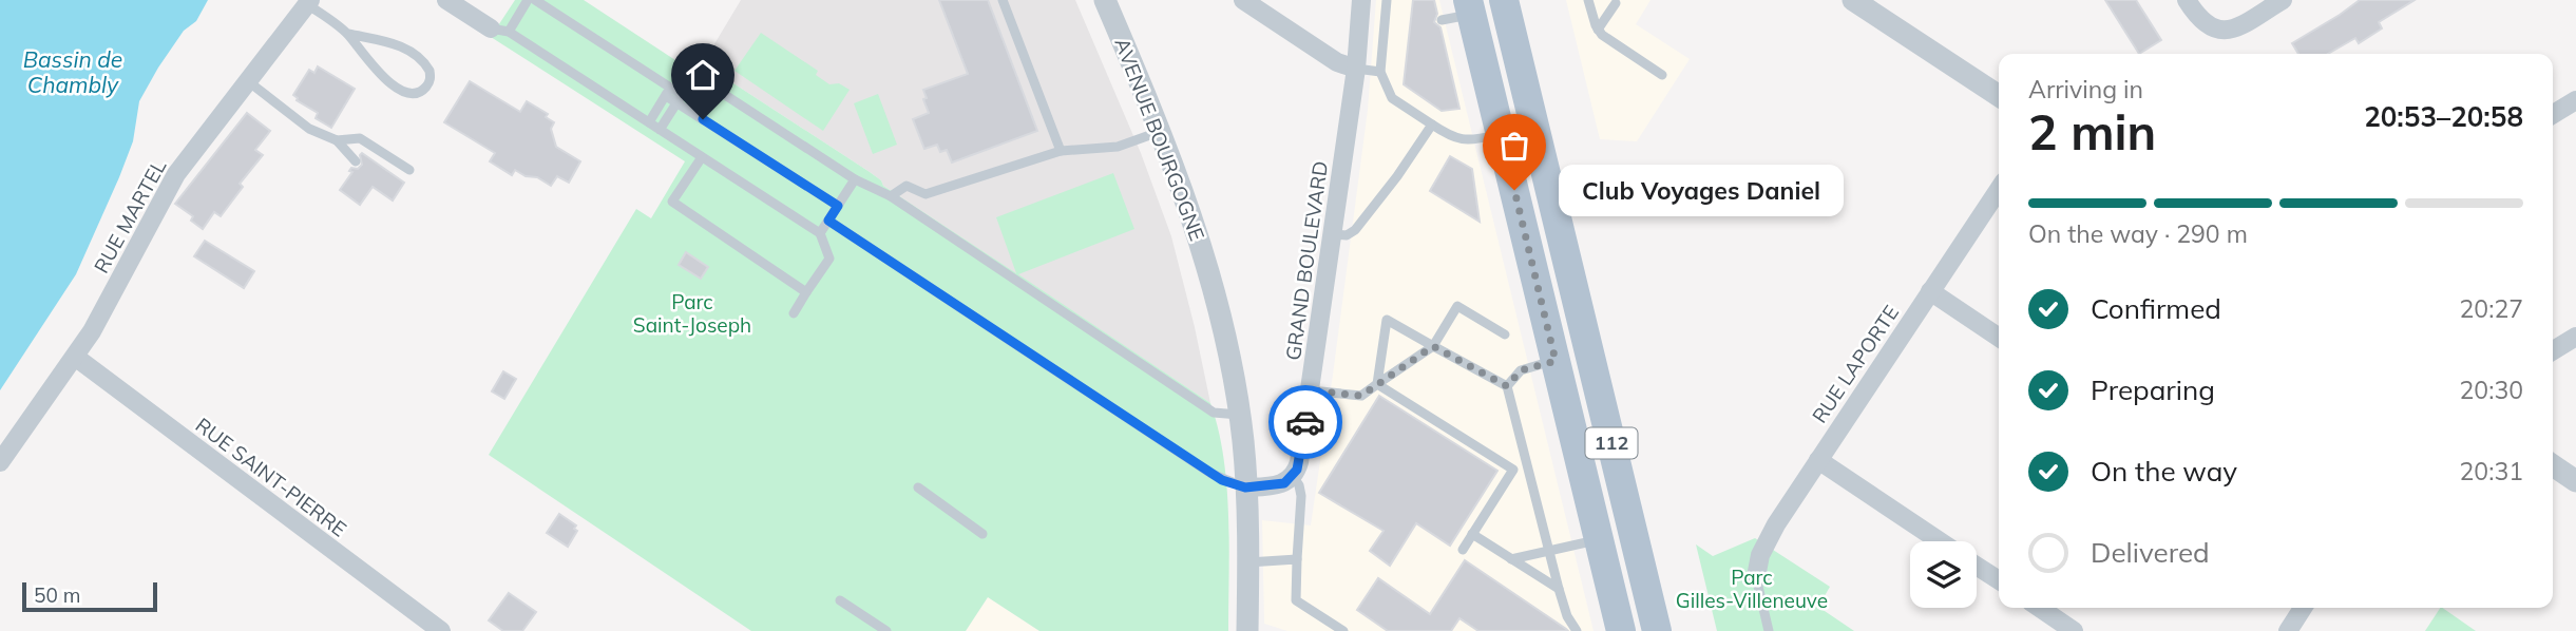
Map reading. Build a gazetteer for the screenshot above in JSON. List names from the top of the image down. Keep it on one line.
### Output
{"streets":{"main road":["112"],"street":["AVENUE BOURGOGNE","RUE MARTEL","GRAND BOULEVARD","RUE LAPORTE","RUE SAINT-PIERRE"]},"crossings":[["RUE MARTEL","RUE SAINT-PIERRE"]],"water":["Bassin de Chambly"],"parks":["Parc Saint-Joseph","Parc Gilles-Villeneuve"],"places":["Club Voyages Daniel"],"scale_bar":"50 m","page":{"heading":["2 min","Arriving in","20:53–20:58"],"bubble":"Club Voyages Daniel","bar":"On the way · 290 m","list":[["Confirmed","20:27"],["Preparing","20:30"],["On the way","20:31"],"Delivered"],"scale":"50 m"}}
